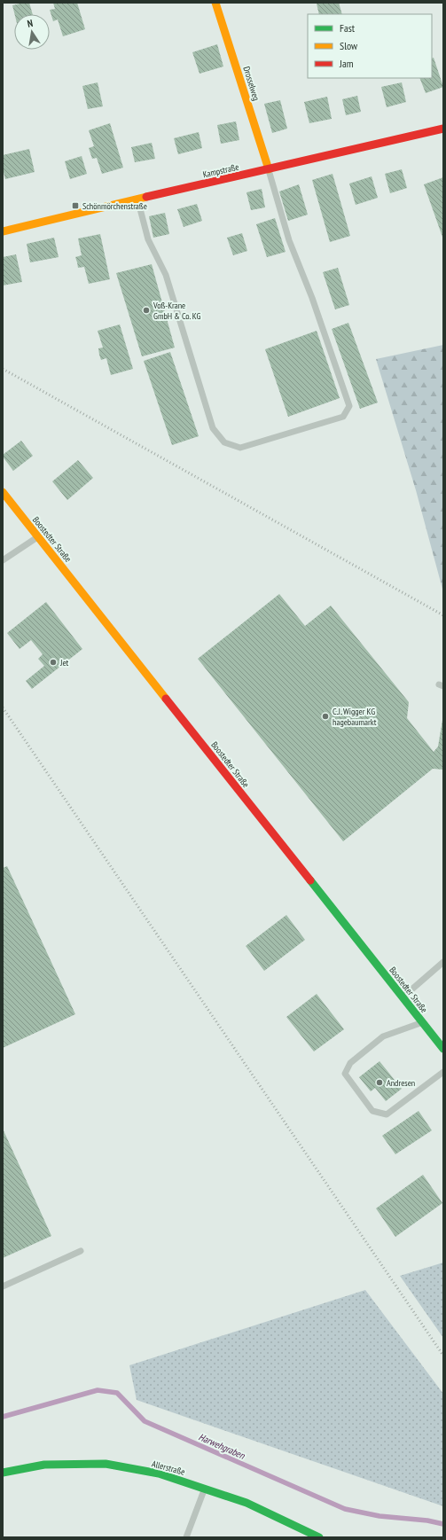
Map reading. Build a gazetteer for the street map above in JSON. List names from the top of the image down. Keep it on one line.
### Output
{"streets":{"street":["Drosselweg","Kampstraße","Boostedter Straße","Allerstraße"]},"crossings":[["Drosselweg","Kampstraße"]],"water":["Harwehgraben"],"places":{"transit":["Schönmörchenstraße"],"other":["Voß-Krane GmbH & Co. KG","Jet","C.J. Wigger KG hagebaumarkt","Andresen"]},"legend":["Fast","Slow","Jam"],"north":"top"}
